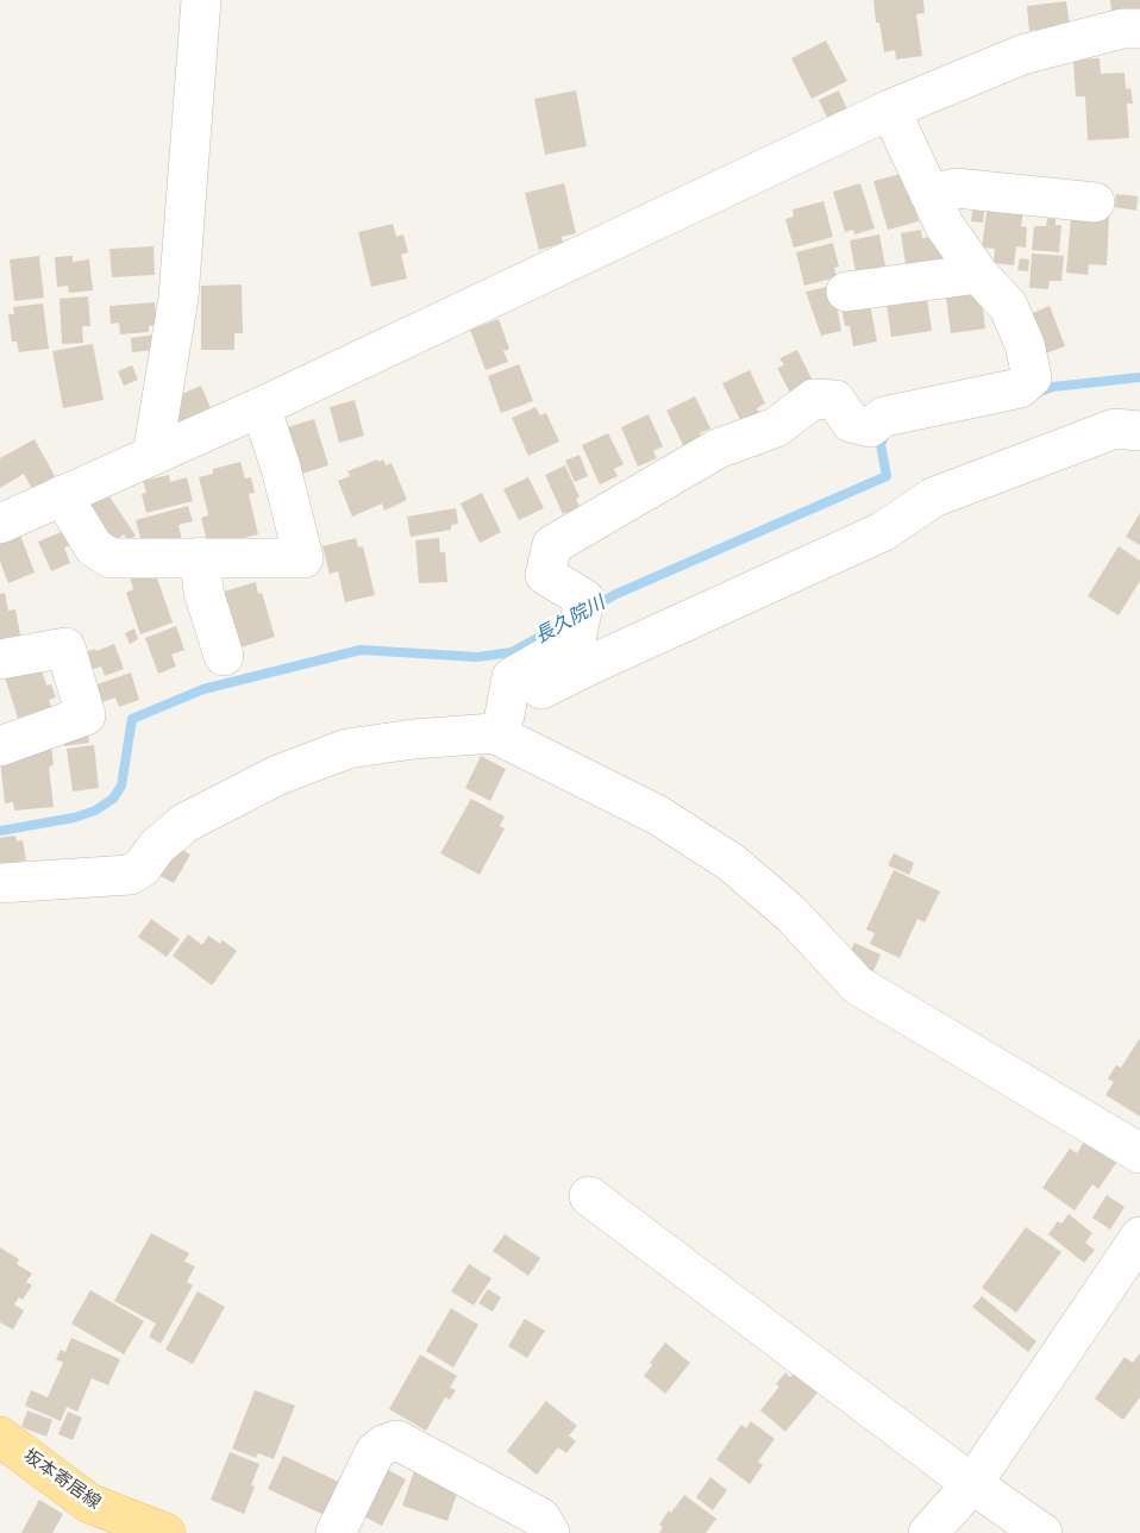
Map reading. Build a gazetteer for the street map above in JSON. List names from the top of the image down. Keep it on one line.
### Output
{"streets":{"main road":["坂本寄居線"]},"water":["長久院川"]}
